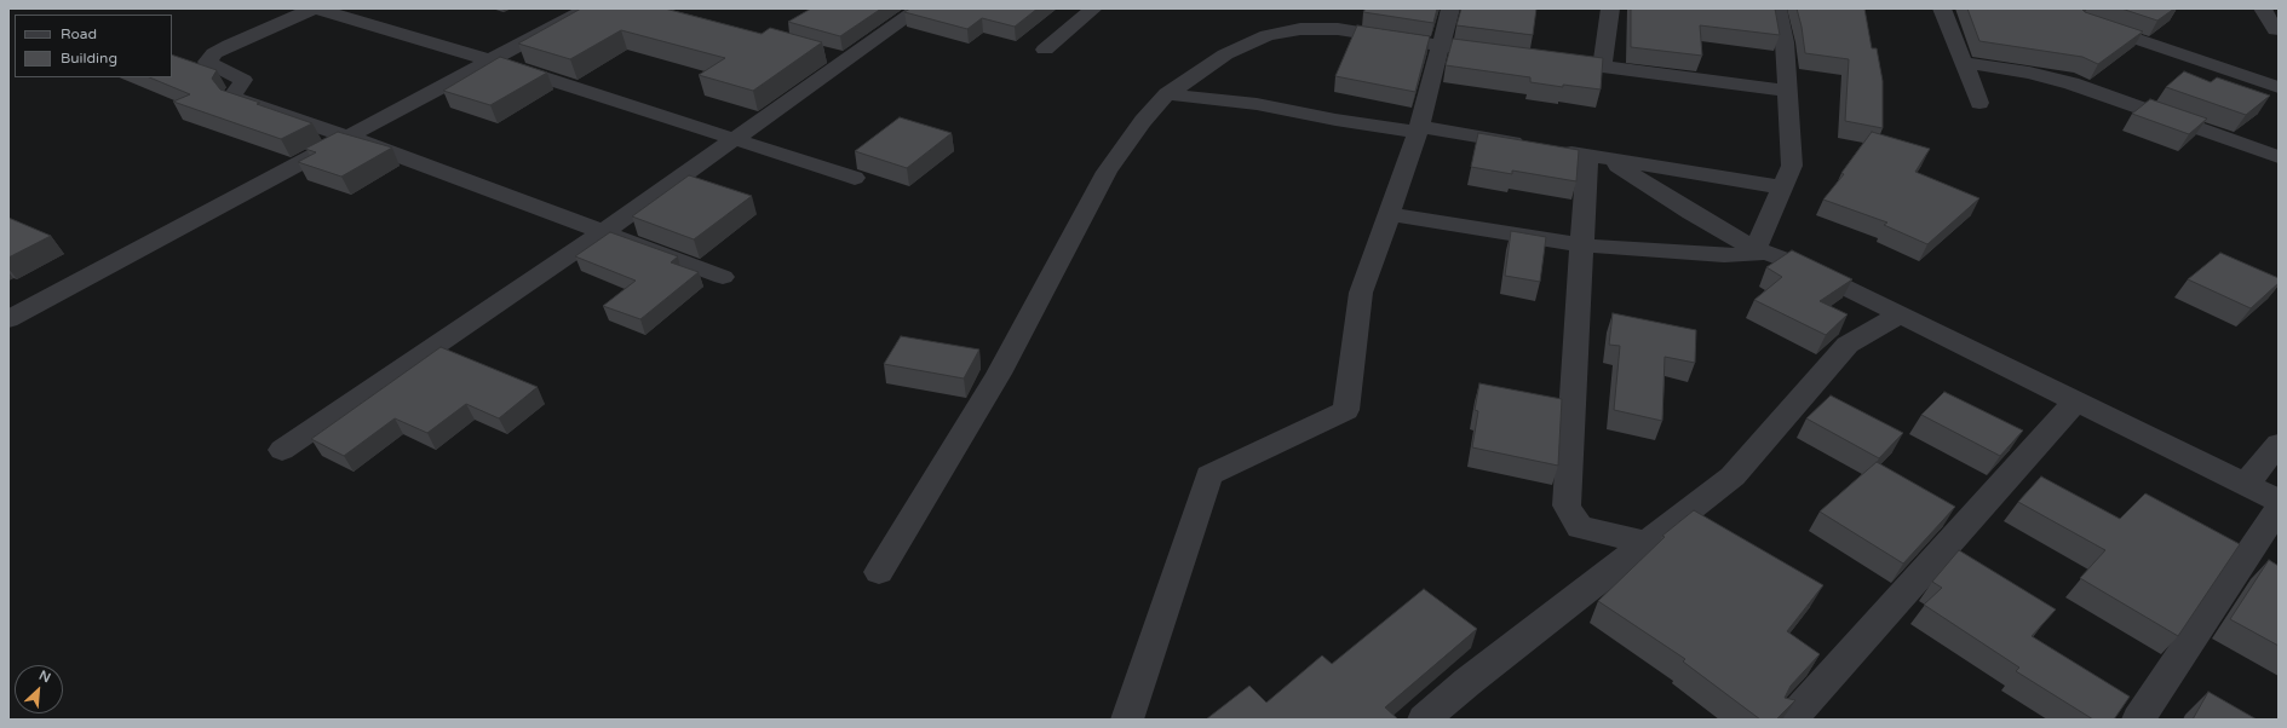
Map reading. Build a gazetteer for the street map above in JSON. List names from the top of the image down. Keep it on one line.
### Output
{"legend":["Road","Building"],"north":"top right"}
